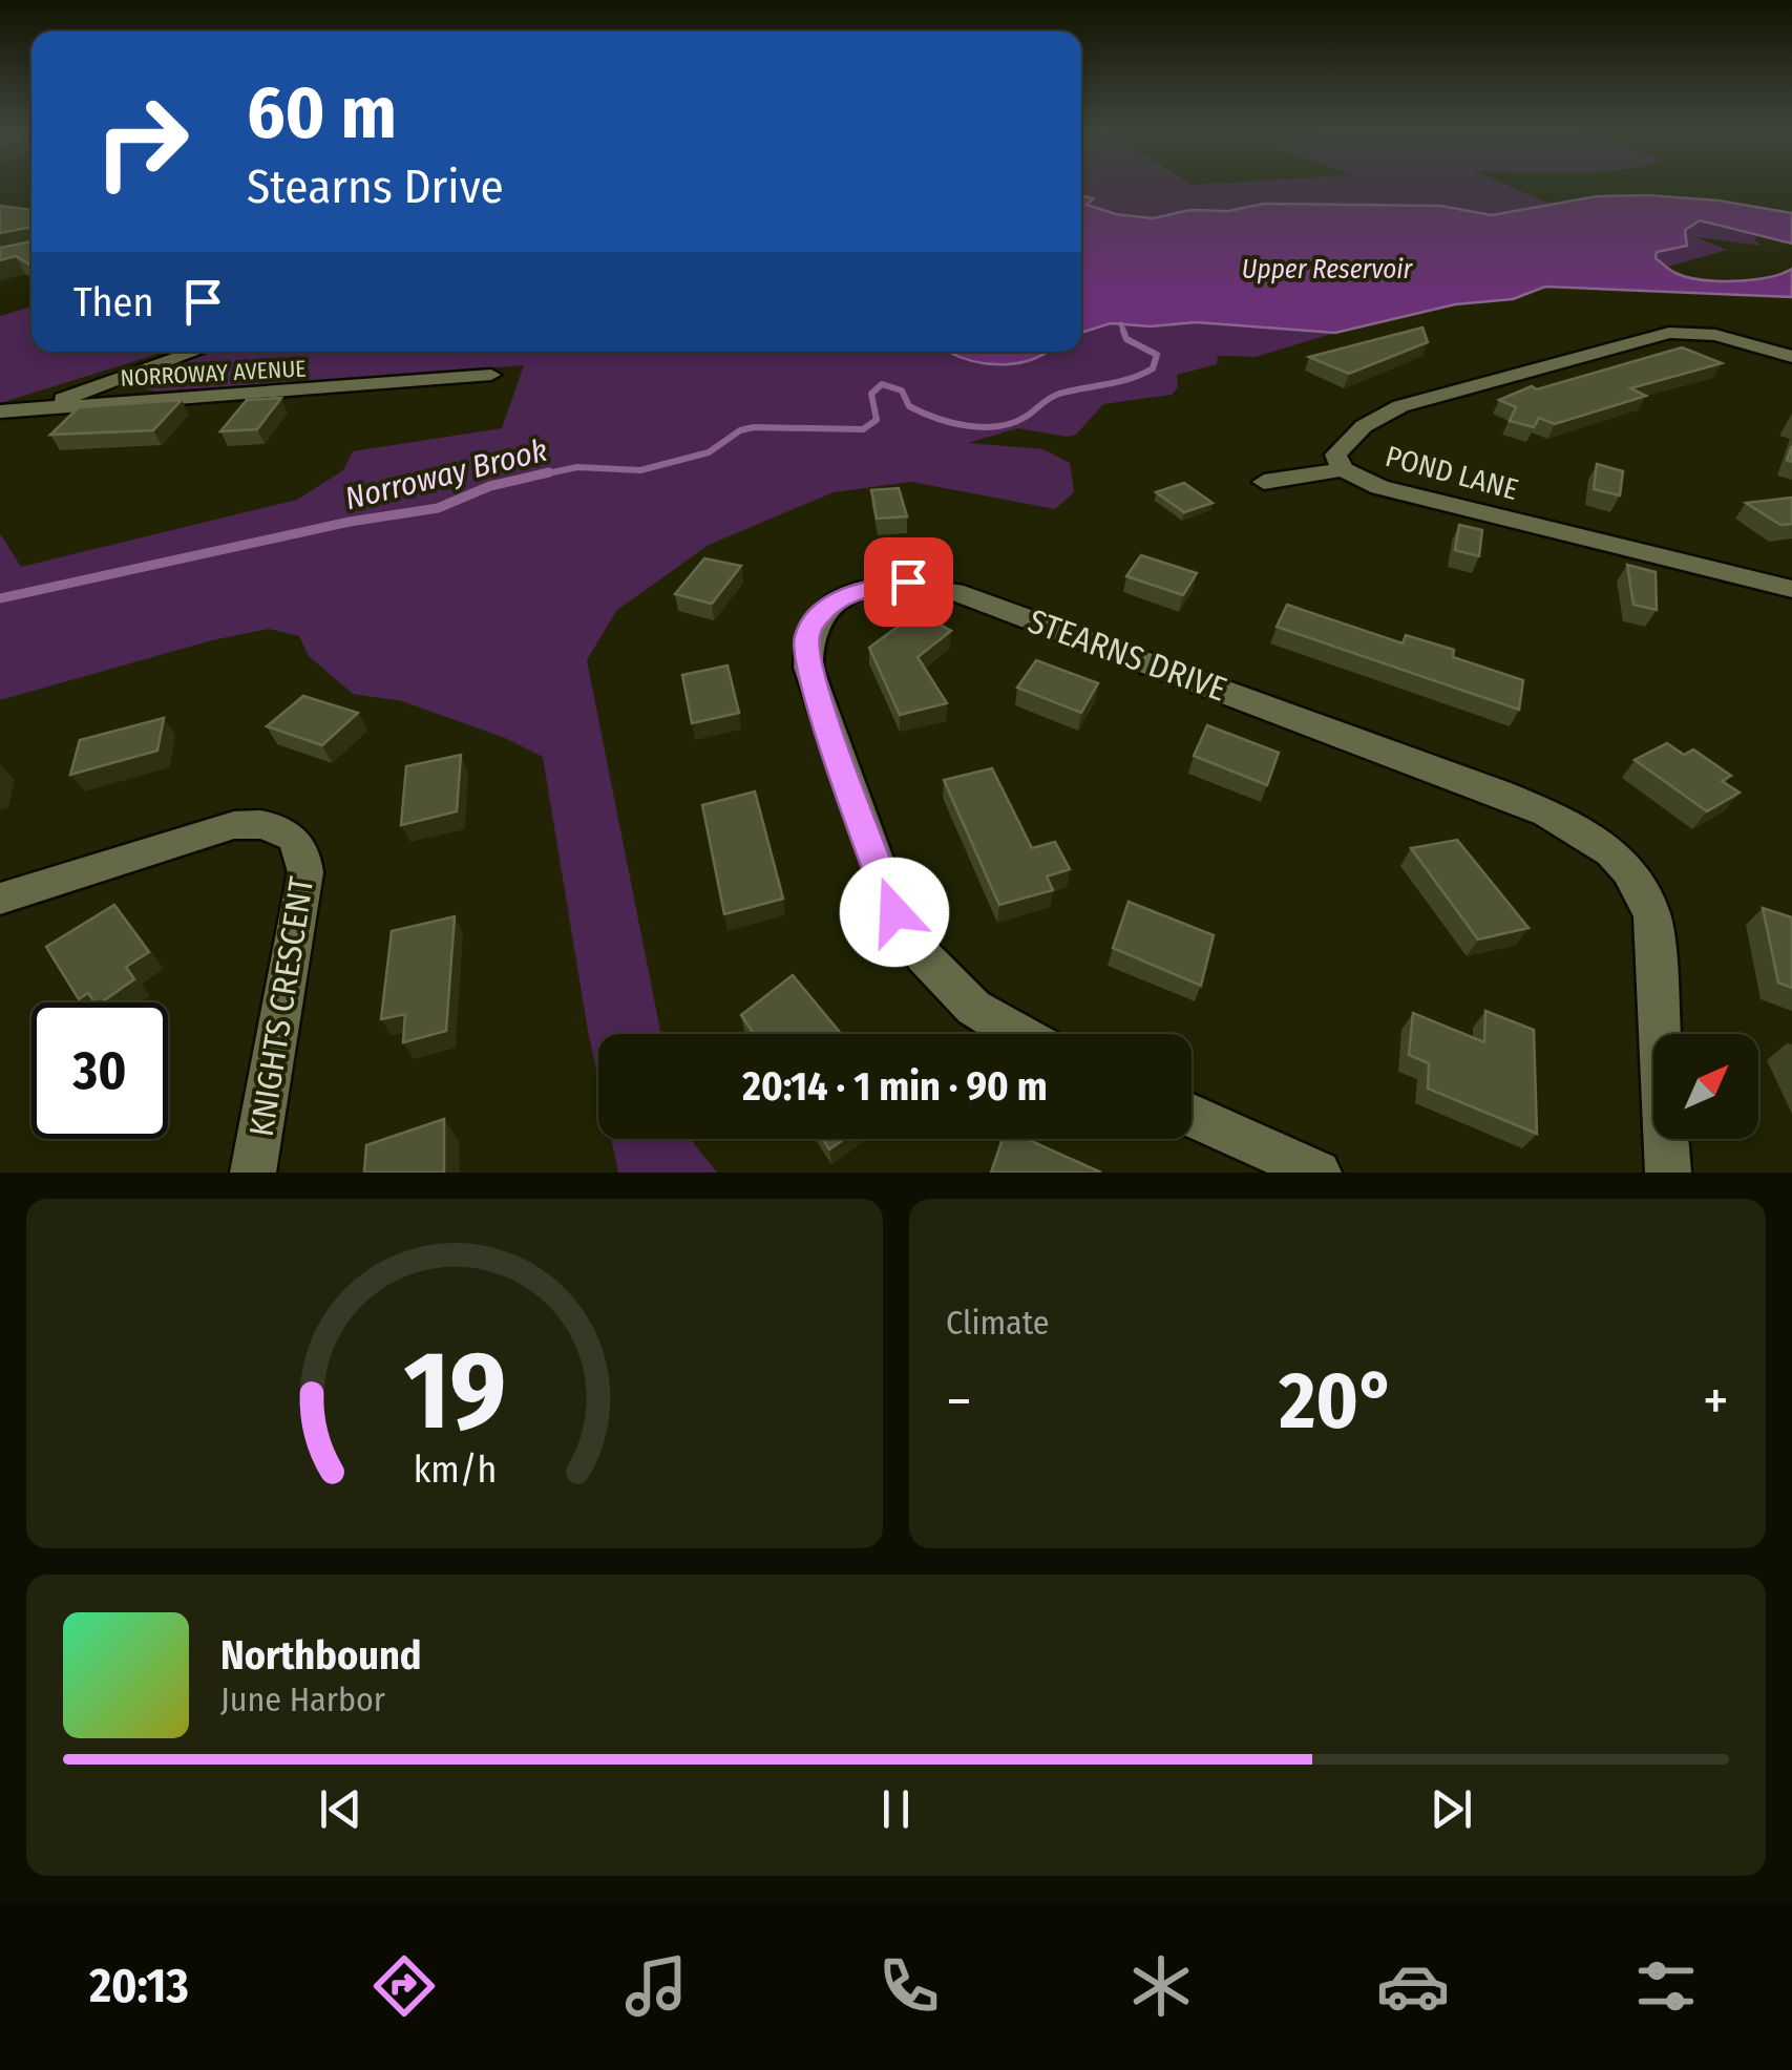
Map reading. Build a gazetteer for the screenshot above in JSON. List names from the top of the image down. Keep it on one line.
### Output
{"streets":{"street":["NORROWAY AVENUE","POND LANE","STEARNS DRIVE","KNIGHTS CRESCENT"]},"water":["Upper Reservoir","Norroway Brook"],"north":"top right","page":{"turn":["60 m","Stearns Drive"],"then":"Then","limit":"30","trip":"20:14 · 1 min · 90 m","tile":"Climate","heat":["−","20°","+"],"song":["Northbound","June Harbor"],"tabs":"20:13","gauge":["19","km/h"]}}
